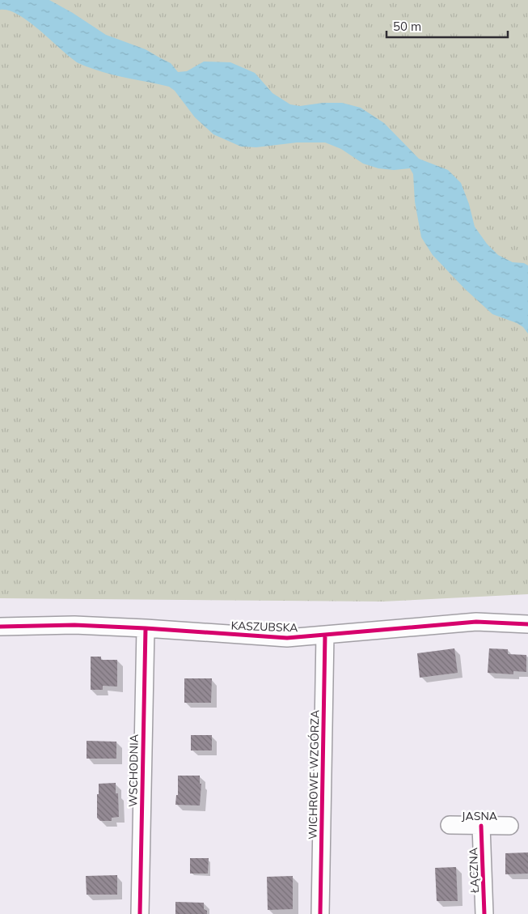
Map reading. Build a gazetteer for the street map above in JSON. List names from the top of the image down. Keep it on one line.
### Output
{"streets":{"street":["KASZUBSKA","WSCHODNIA","WICHROWE WZGÓRZA","JASNA","ŁĄCZNA"]},"crossings":[["KASZUBSKA","WSCHODNIA"],["KASZUBSKA","WICHROWE WZGÓRZA"],["JASNA","ŁĄCZNA"]],"scale_bar":"50 m"}
